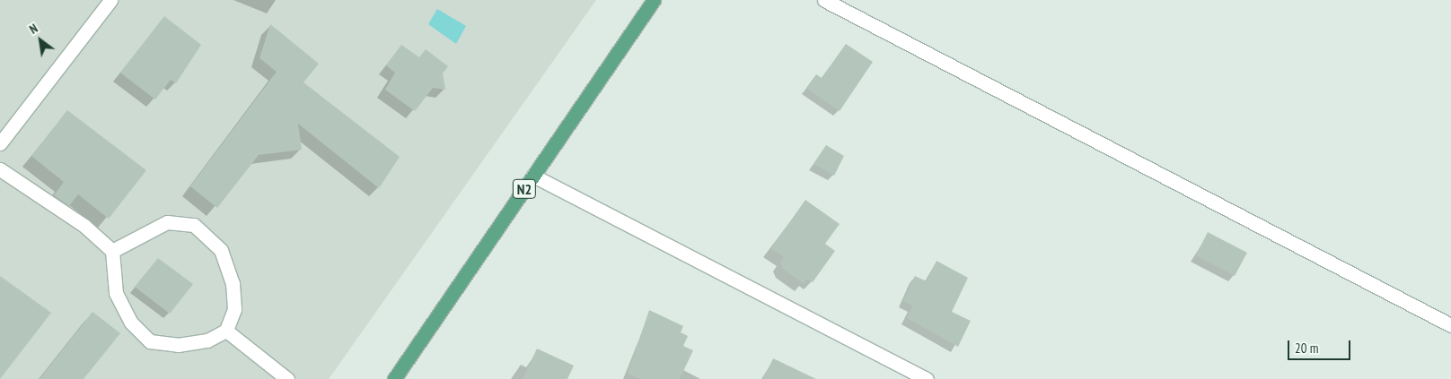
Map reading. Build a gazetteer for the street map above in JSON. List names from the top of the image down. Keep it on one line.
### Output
{"streets":{"main road":["N2"]},"scale_bar":"20 m","north":"top left"}
